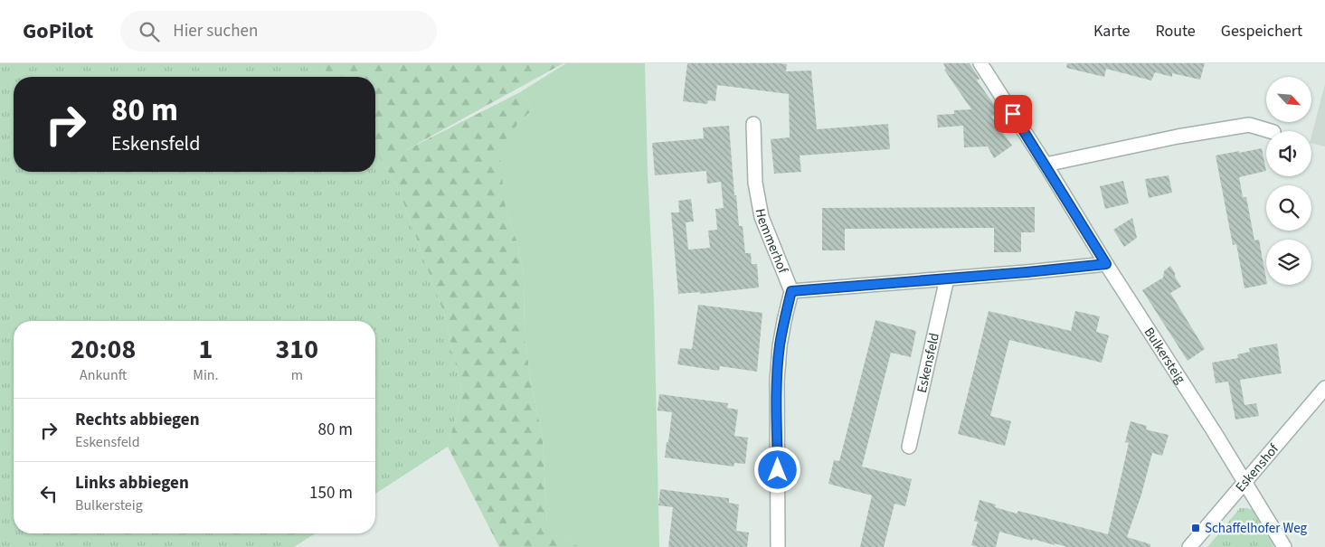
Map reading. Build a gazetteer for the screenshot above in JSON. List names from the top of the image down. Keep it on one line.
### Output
{"streets":{"street":["Hemmerhof","Bulkersteig","Eskensfeld","Eskenshof"]},"crossings":[["Bulkersteig","Eskenshof"]],"places":{"transit":["Schaffelhofer Weg"]},"north":"bottom right","page":{"header":"GoPilot","search":"Hier suchen","nav":["Karte","Route","Gespeichert"],"turn":["80 m","Eskensfeld"],"eta":["20:08","Ankunft","1","Min.","310","m"],"list":[{"name":"Rechts abbiegen","note":"Eskensfeld","value":"80 m"},{"name":"Links abbiegen","note":"Bulkersteig","value":"150 m"}]}}
